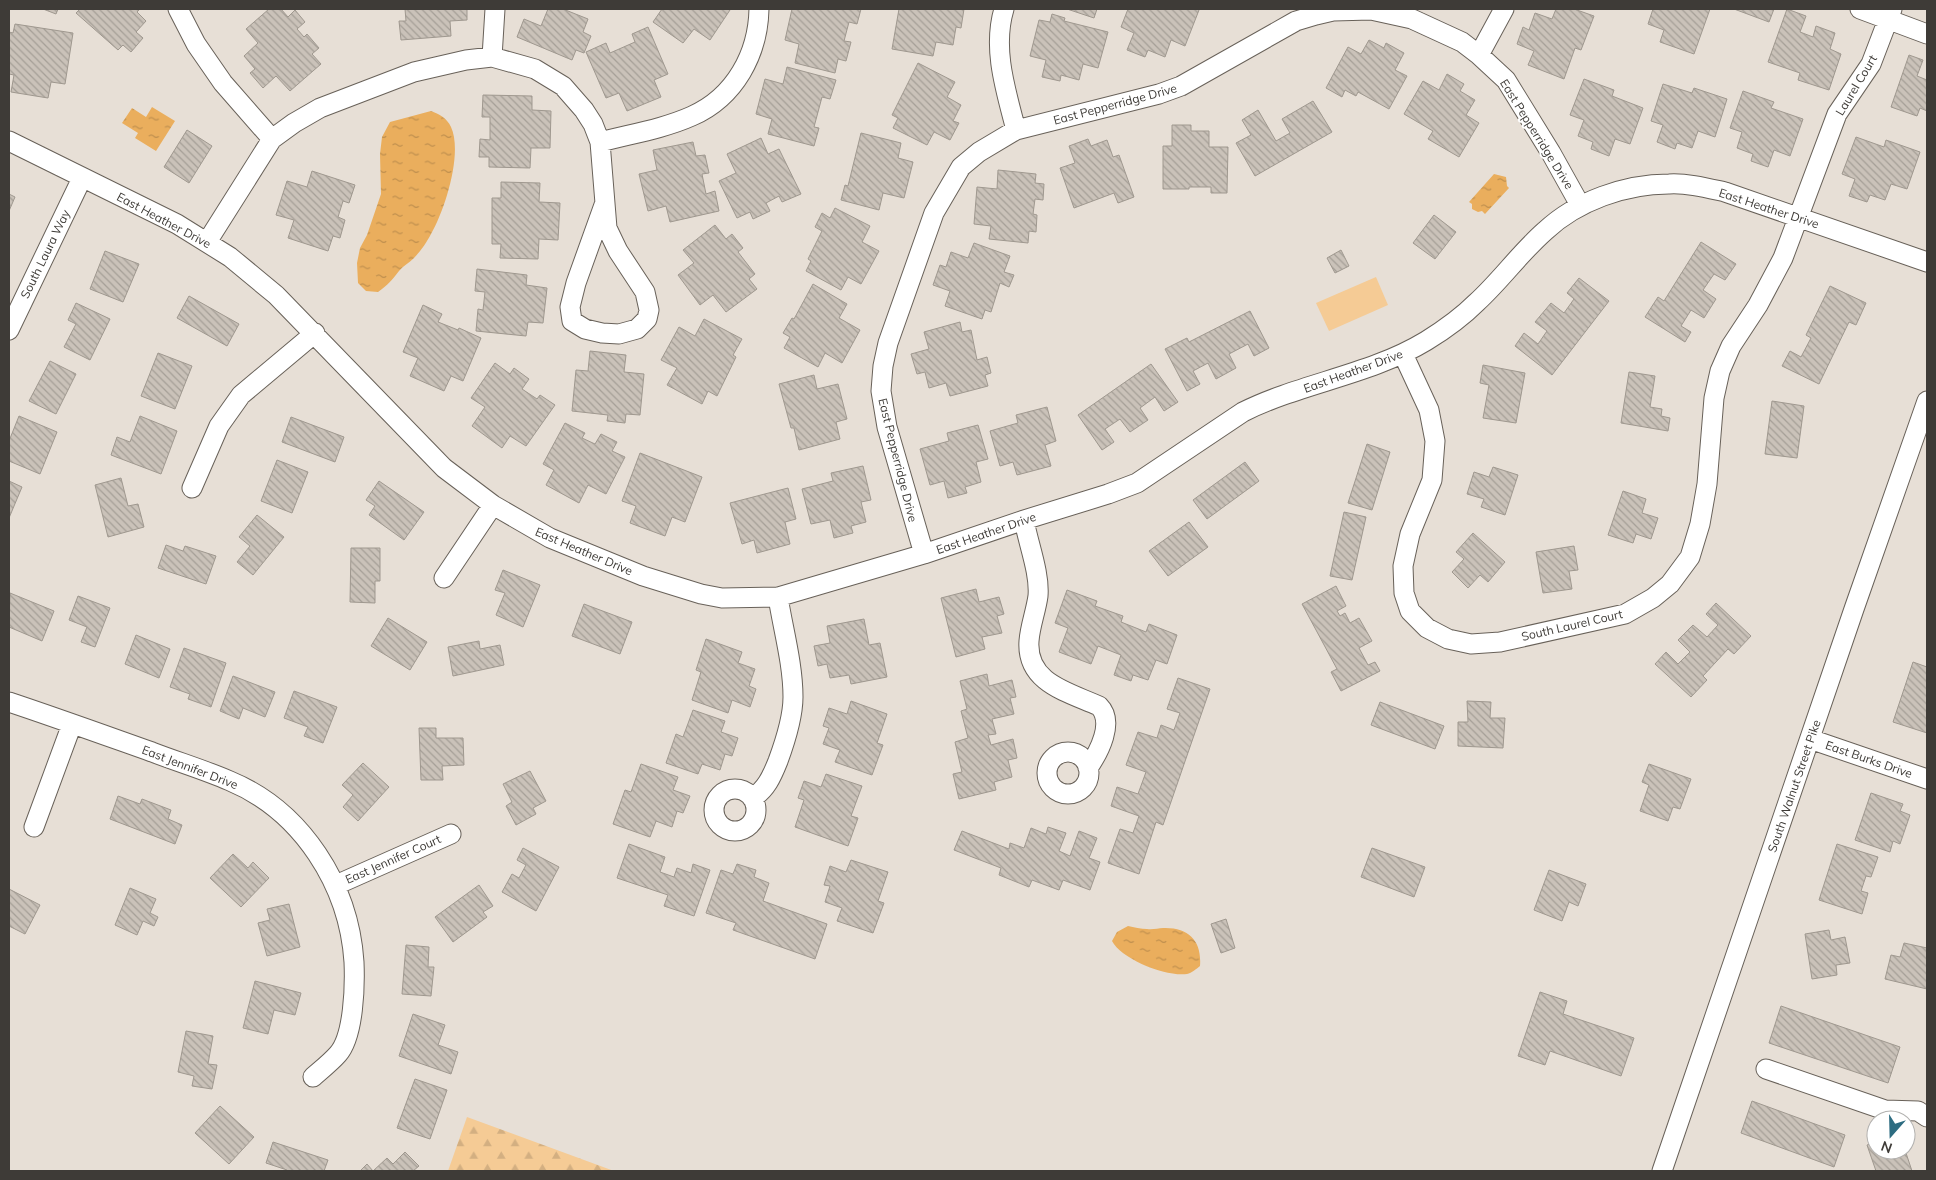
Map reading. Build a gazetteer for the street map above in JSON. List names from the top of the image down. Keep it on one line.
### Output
{"streets":{"street":["Laurel Court","East Pepperridge Drive","East Heather Drive","South Laura Way","South Laurel Court","East Burks Drive","East Jennifer Drive","South Walnut Street Pike","East Jennifer Court"]},"crossings":[["Laurel Court","East Heather Drive"],["Laurel Court","South Laurel Court"],["East Pepperridge Drive","East Heather Drive"],["East Heather Drive","South Laura Way"],["East Heather Drive","South Laurel Court"],["East Burks Drive","South Walnut Street Pike"],["East Jennifer Drive","East Jennifer Court"]],"north":"bottom"}
